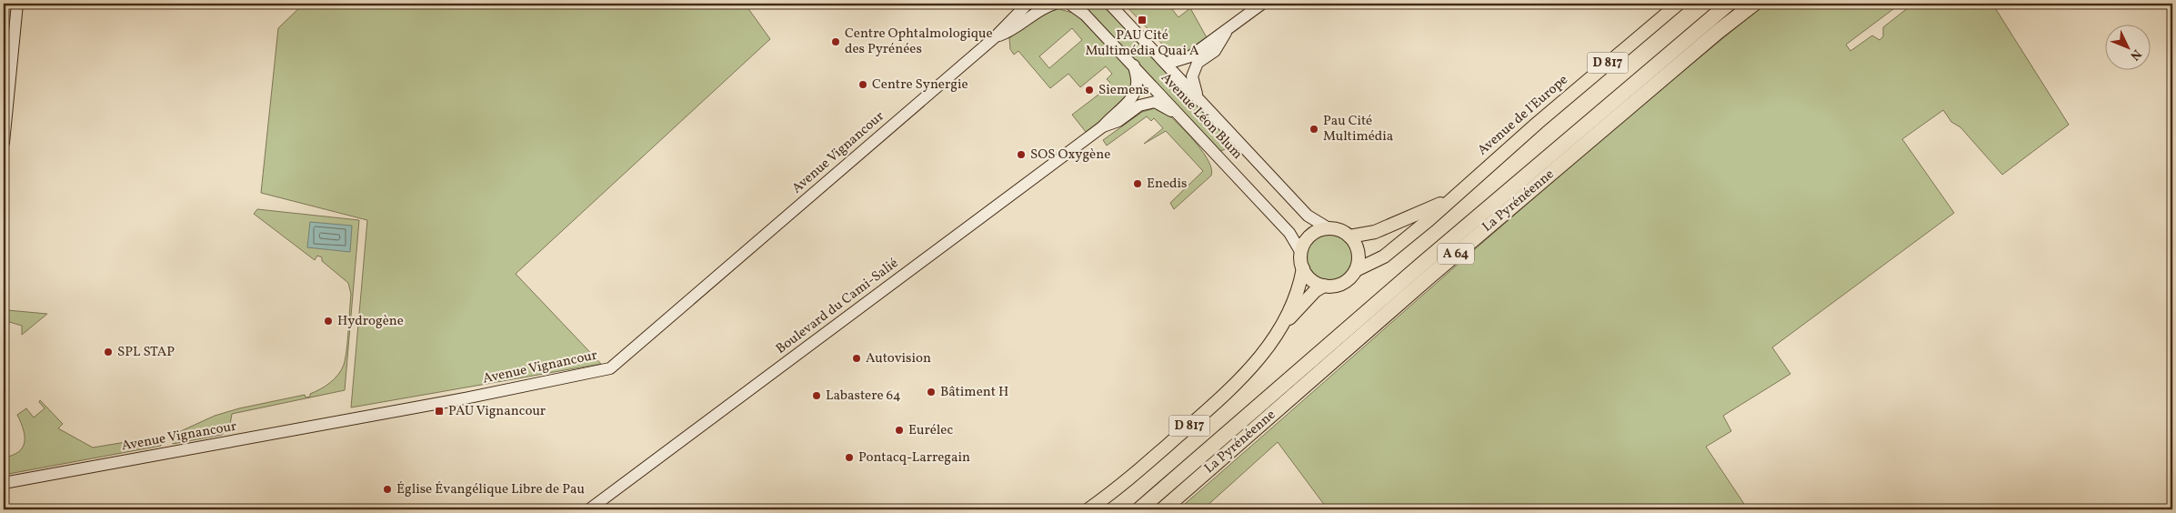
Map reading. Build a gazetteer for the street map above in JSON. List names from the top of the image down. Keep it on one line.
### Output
{"streets":{"highway":["La Pyrénéenne","A 64"],"main road":["D 817","Avenue de l'Europe"],"street":["Avenue Léon Blum","Avenue Vignancour","Boulevard du Cami-Salié"]},"crossings":[["D 817","Avenue de l'Europe"],["D 817","Avenue Léon Blum"],["Avenue de l'Europe","Avenue Léon Blum"],["Avenue Léon Blum","Boulevard du Cami-Salié"]],"places":{"transit":["PAU Cité Multimédia Quai A","PAU Vignancour"],"other":["Centre Ophtalmologique des Pyrénées","Centre Synergie","Siemens","Pau Cité Multimédia","SOS Oxygène","Enedis","Hydrogène","SPL STAP","Autovision","Bâtiment H","Labastere 64","Eurélec","Pontacq-Larregain","Église Évangélique Libre de Pau"]},"north":"bottom right"}
